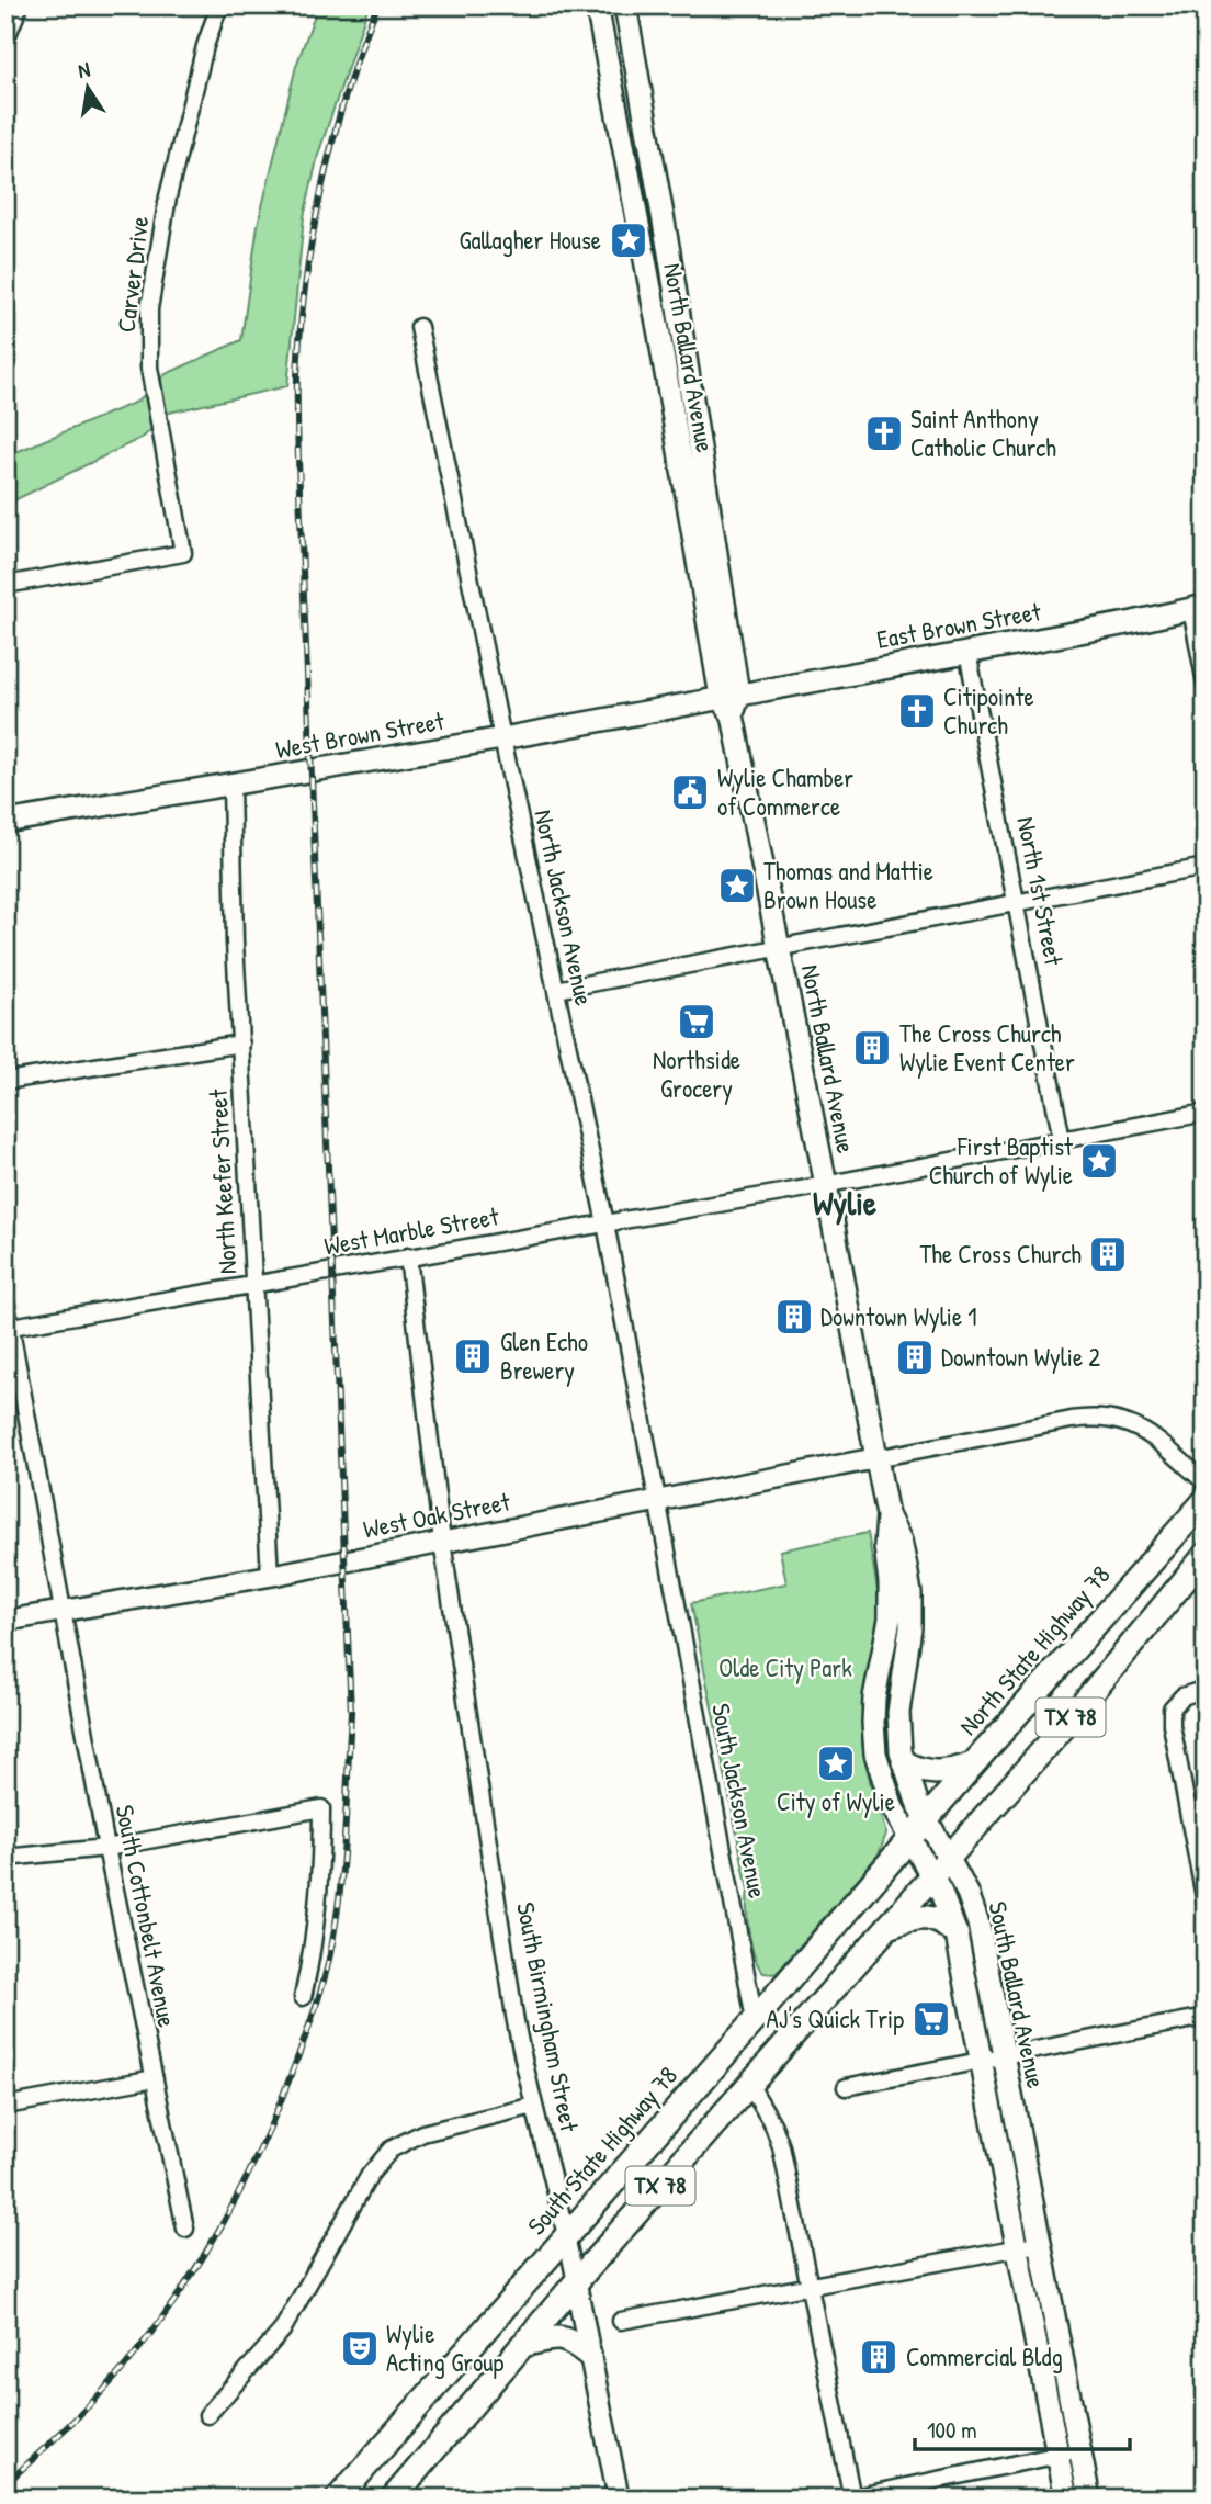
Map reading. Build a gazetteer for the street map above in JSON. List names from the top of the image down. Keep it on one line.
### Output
{"streets":{"main road":["North Ballard Avenue","East Brown Street","West Brown Street","North State Highway 78","TX 78","South Ballard Avenue","South State Highway 78"],"street":["Carver Drive","North 1st Street","North Jackson Avenue","North Keefer Street","West Marble Street","West Oak Street","South Jackson Avenue","South Cottonbelt Avenue","South Birmingham Street"]},"crossings":[["North Ballard Avenue","East Brown Street"],["North Ballard Avenue","West Brown Street"],["North Ballard Avenue","West Marble Street"],["North Ballard Avenue","West Oak Street"],["North Ballard Avenue","South Ballard Avenue"],["East Brown Street","West Brown Street"],["East Brown Street","North 1st Street"],["West Brown Street","North Jackson Avenue"],["West Brown Street","North Keefer Street"],["North 1st Street","West Marble Street"],["North Jackson Avenue","West Marble Street"],["North Jackson Avenue","West Oak Street"],["North Jackson Avenue","South Jackson Avenue"],["North Keefer Street","West Marble Street"],["North Keefer Street","West Oak Street"],["West Marble Street","South Cottonbelt Avenue"],["West Marble Street","South Birmingham Street"],["West Oak Street","South Jackson Avenue"],["West Oak Street","South Cottonbelt Avenue"],["West Oak Street","South Ballard Avenue"],["West Oak Street","South Birmingham Street"],["North State Highway 78","South Ballard Avenue"],["North State Highway 78","South State Highway 78"],["TX 78","South Ballard Avenue"],["TX 78","South Birmingham Street"],["South Jackson Avenue","South State Highway 78"],["South Ballard Avenue","South State Highway 78"],["South Birmingham Street","South State Highway 78"]],"districts":["Wylie"],"parks":["Olde City Park"],"places":{"place":["Gallagher House","Thomas and Mattie Brown House","First Baptist Church of Wylie","City of Wylie"],"church":["Saint Anthony Catholic Church","Citipointe Church"],"public building":["Wylie Chamber of Commerce"],"supermarket":["Northside Grocery","AJ's Quick Trip"],"building":["The Cross Church Wylie Event Center","The Cross Church","Downtown Wylie 1","Glen Echo Brewery","Downtown Wylie 2","Commercial Bldg"],"theatre":["Wylie Acting Group"]},"scale_bar":"100 m","north":"top"}
